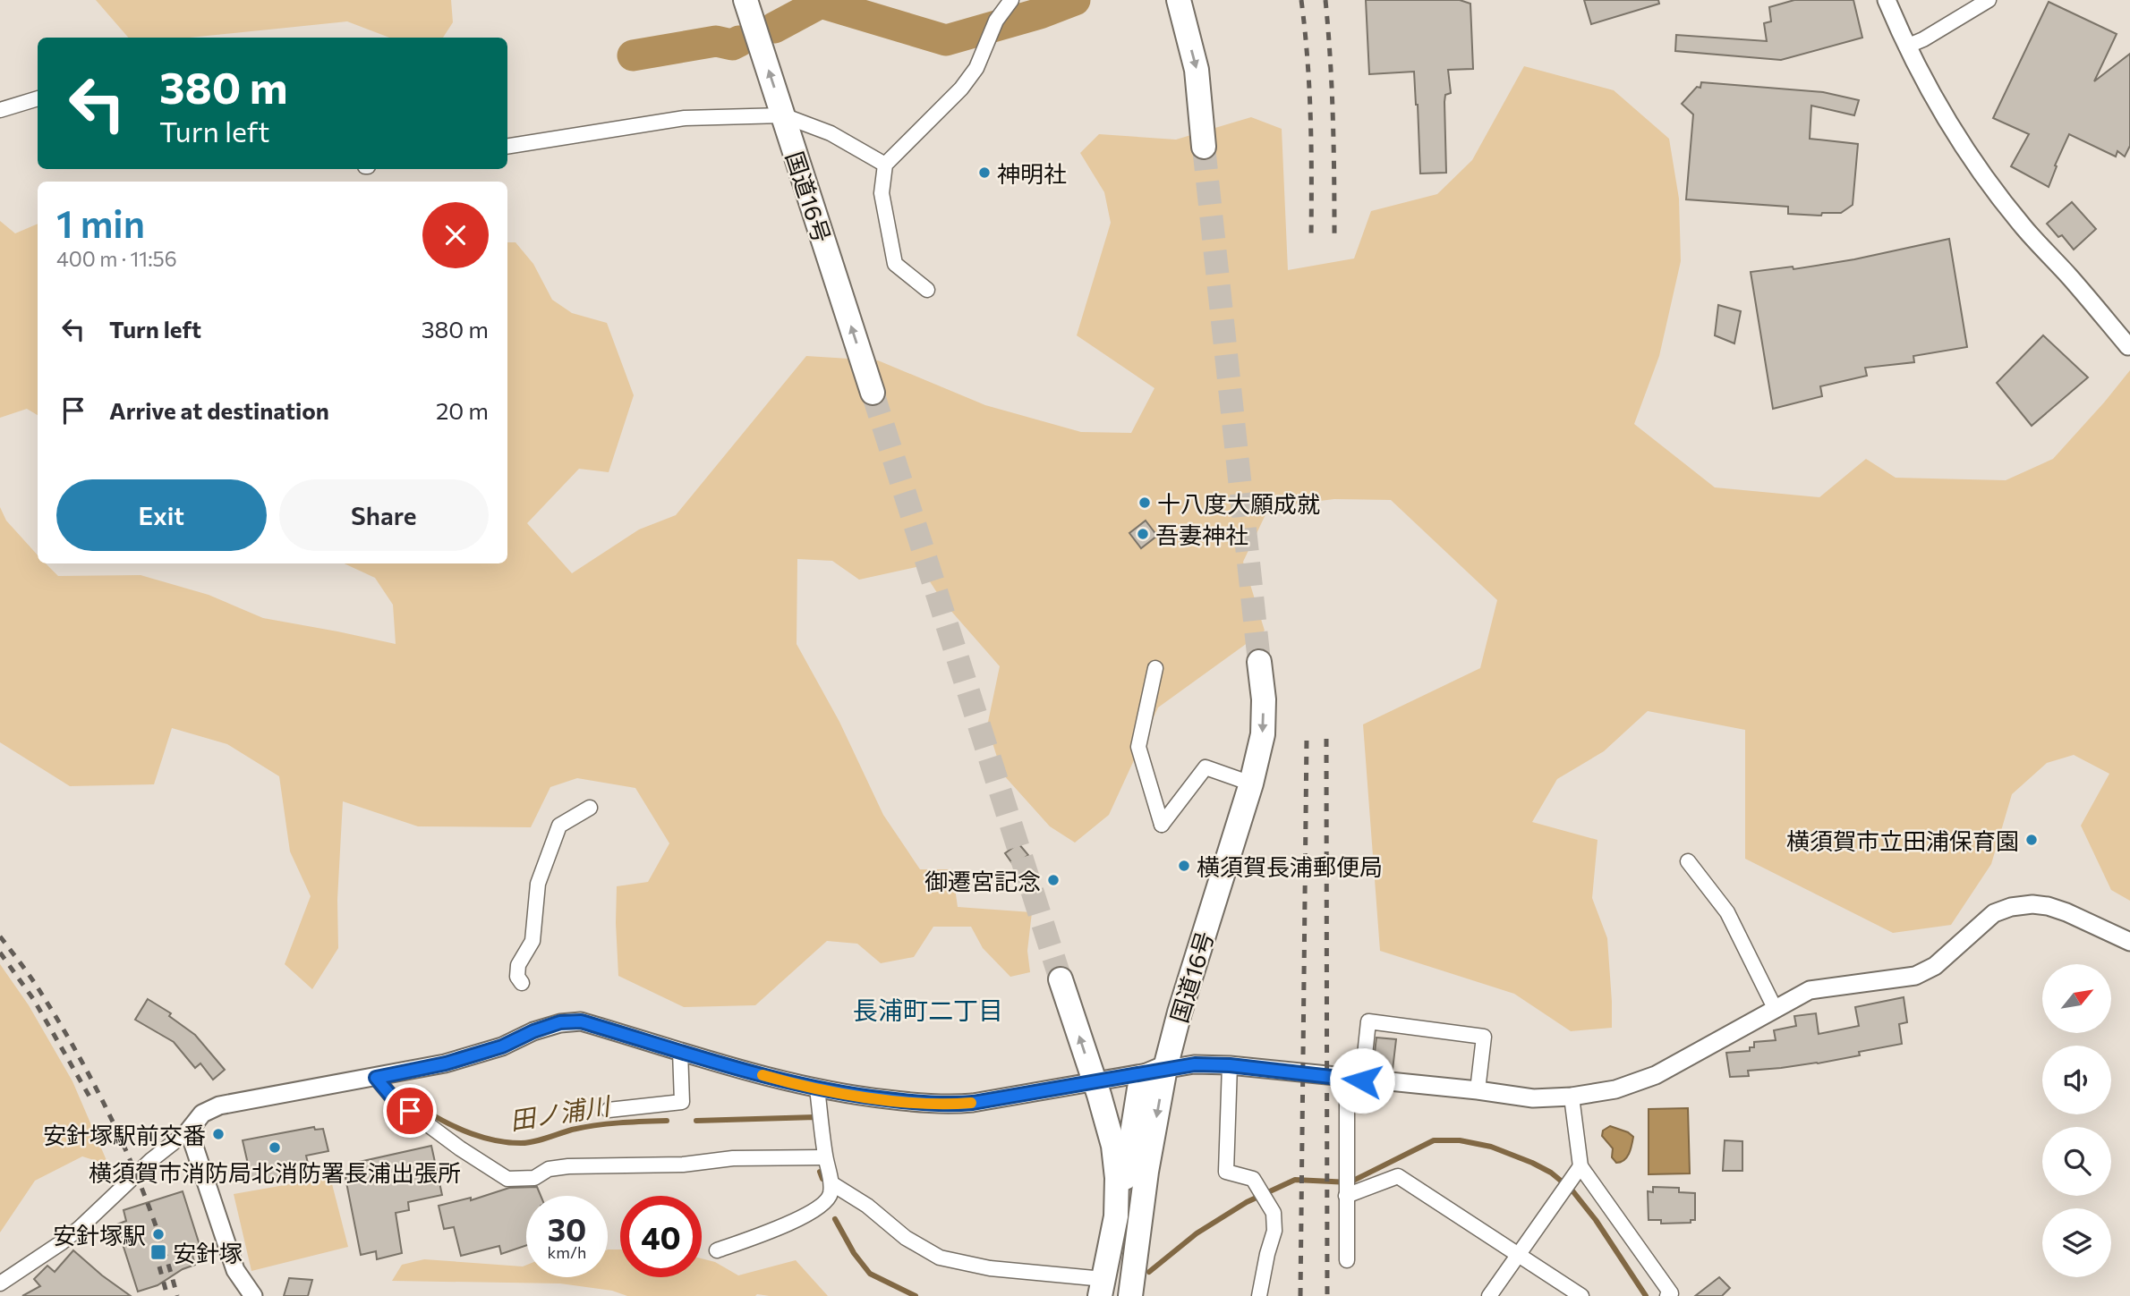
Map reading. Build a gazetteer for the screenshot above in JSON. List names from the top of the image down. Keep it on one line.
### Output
{"streets":{"highway":["国道16号"]},"districts":["長浦町二丁目"],"water":["田ノ浦川"],"places":{"other":["神明社","十八度大願成就","吾妻神社","横須賀市立田浦保育園","横須賀長浦郵便局","御遷宮記念","安針塚駅前交番","横須賀市消防局北消防署長浦出張所","安針塚駅"],"transit":["安針塚"]},"north":"top right","page":{"turn":["380 m","Turn left"],"heading":["1 min","400 m · 11:56"],"list":[{"name":"Turn left","value":"380 m"},{"name":"Arrive at destination","value":"20 m"}],"buttons":["Exit","Share"],"speed":"30 km/h","limit":"40"}}
